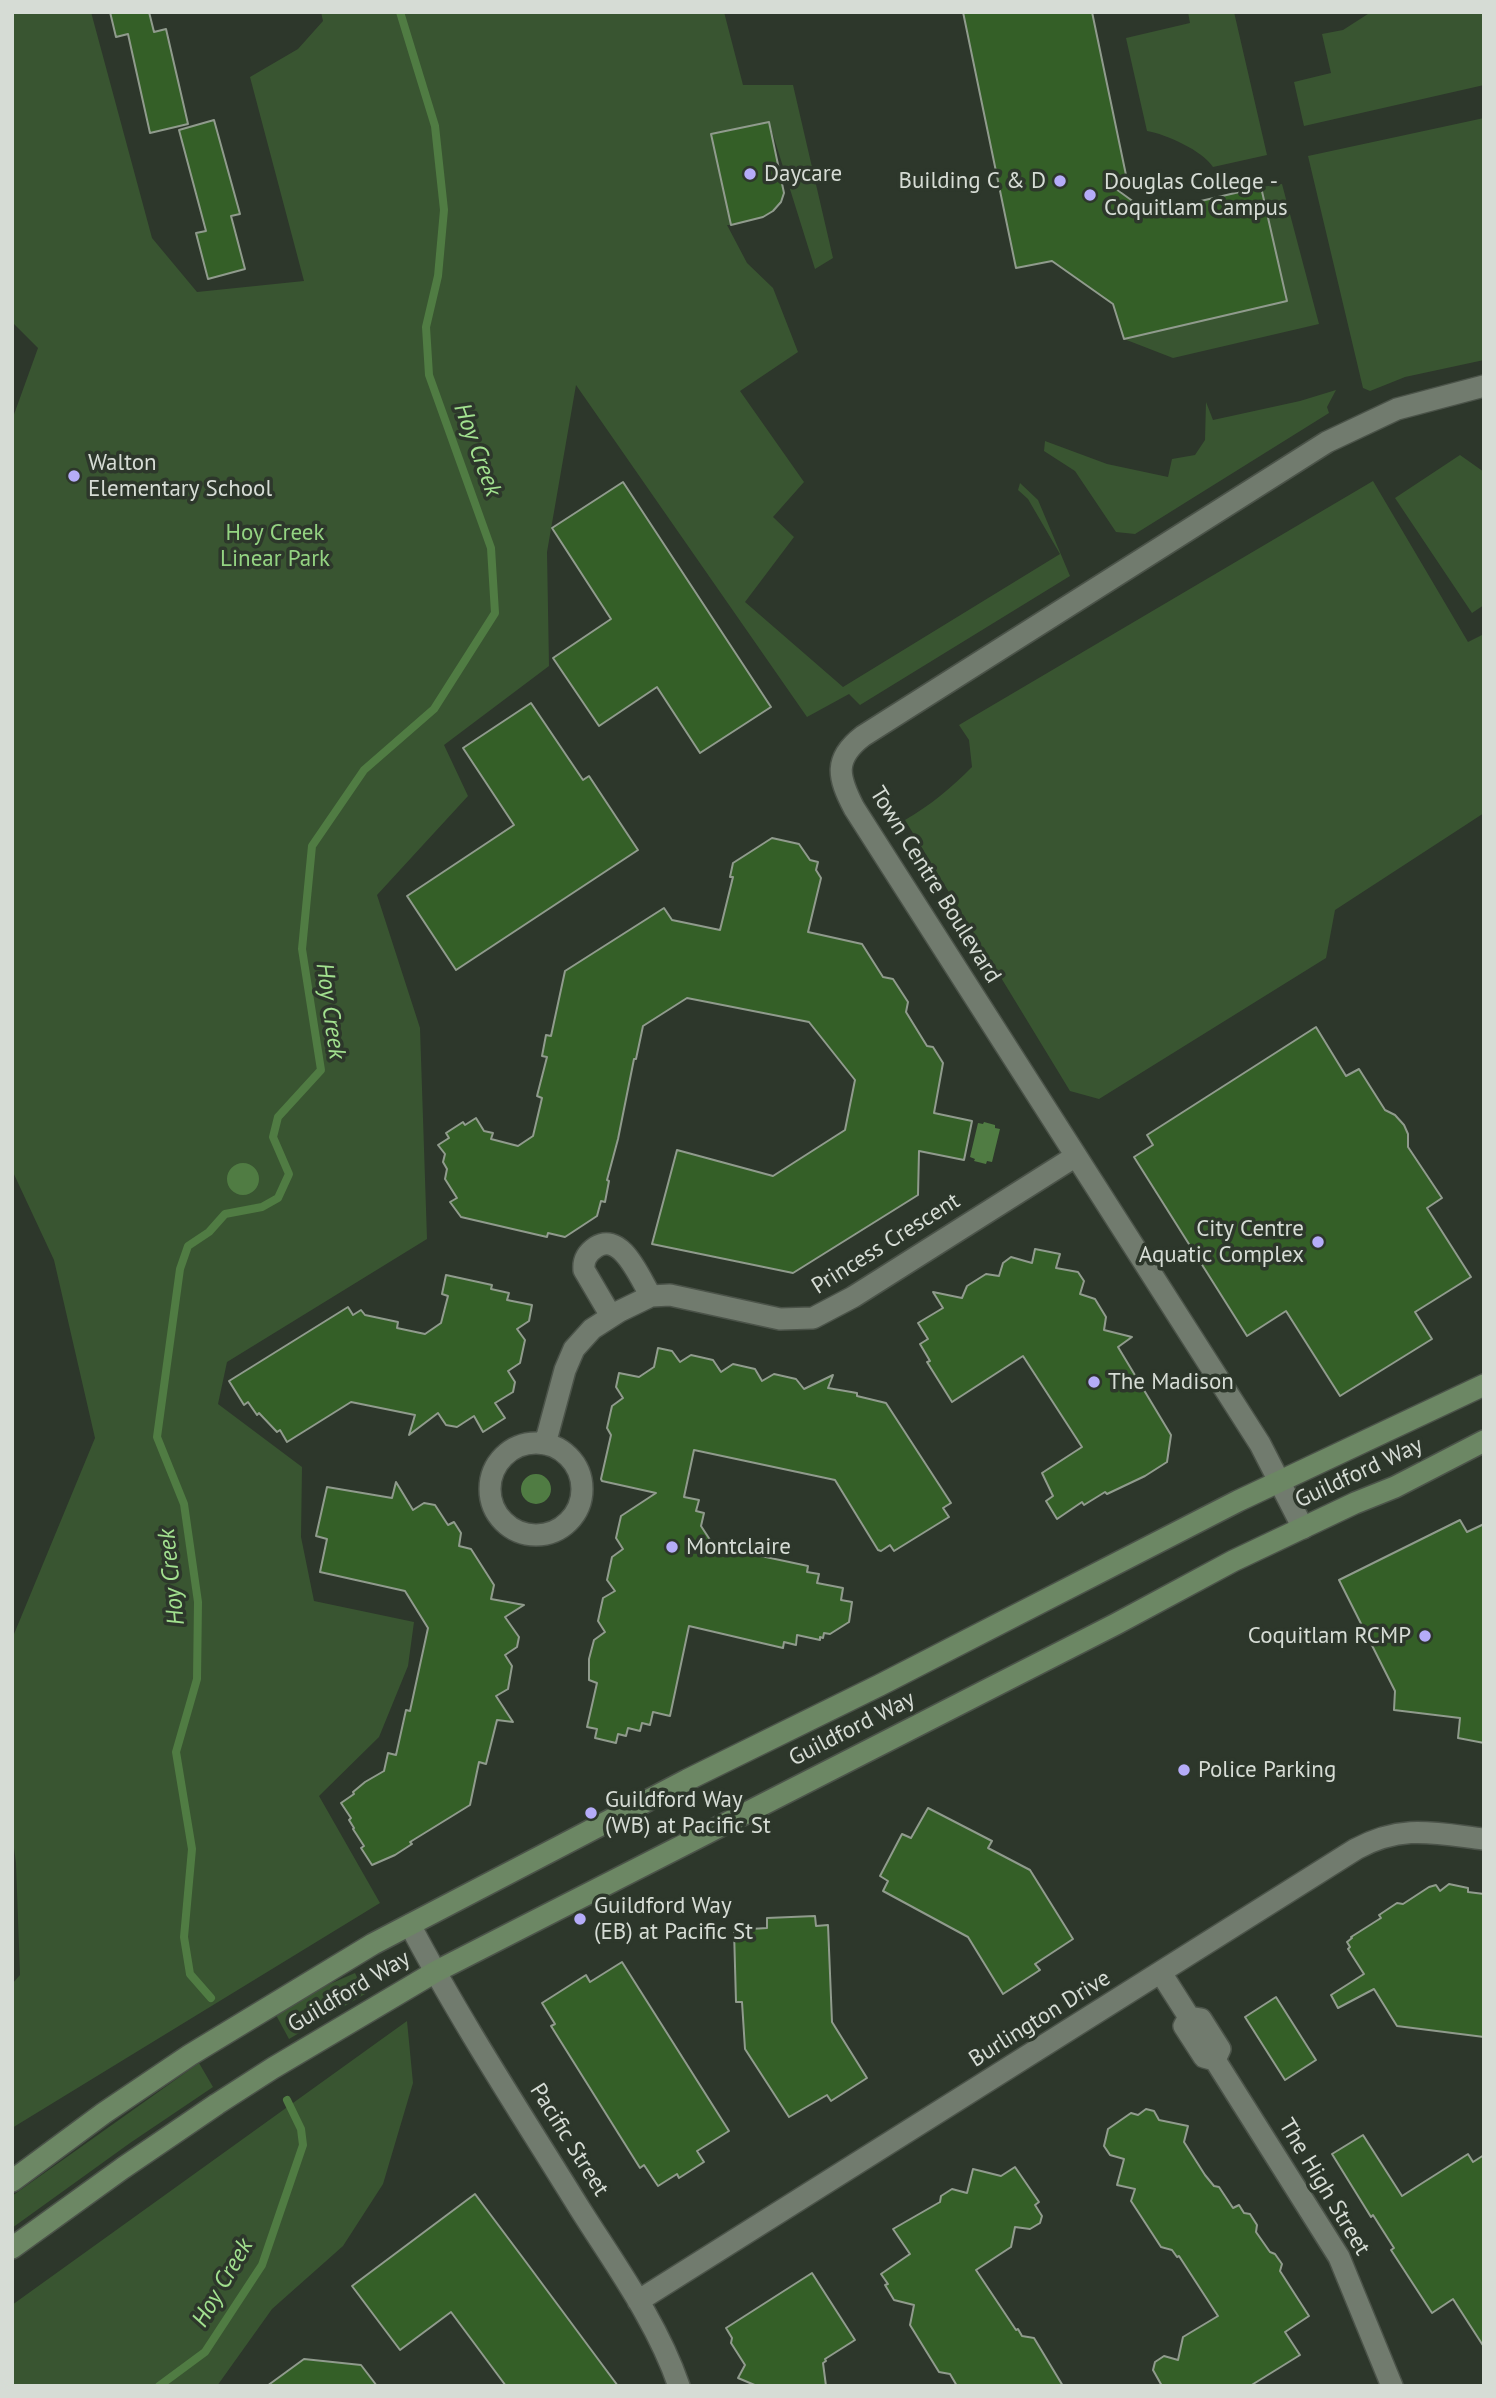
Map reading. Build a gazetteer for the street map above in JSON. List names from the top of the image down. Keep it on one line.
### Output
{"streets":{"main road":["Guildford Way"],"street":["Town Centre Boulevard","Princess Crescent","Burlington Drive","Pacific Street","The High Street"]},"crossings":[["Town Centre Boulevard","Princess Crescent"],["Town Centre Boulevard","Guildford Way"],["Guildford Way","Pacific Street"],["Burlington Drive","Pacific Street"],["Burlington Drive","The High Street"]],"water":["Hoy Creek"],"parks":["Hoy Creek Linear Park"],"places":["Daycare","Building C & D","Douglas College - Coquitlam Campus","Walton Elementary School","City Centre Aquatic Complex","The Madison","Montclaire","Coquitlam RCMP","Police Parking","Guildford Way (WB) at Pacific St","Guildford Way (EB) at Pacific St"]}
